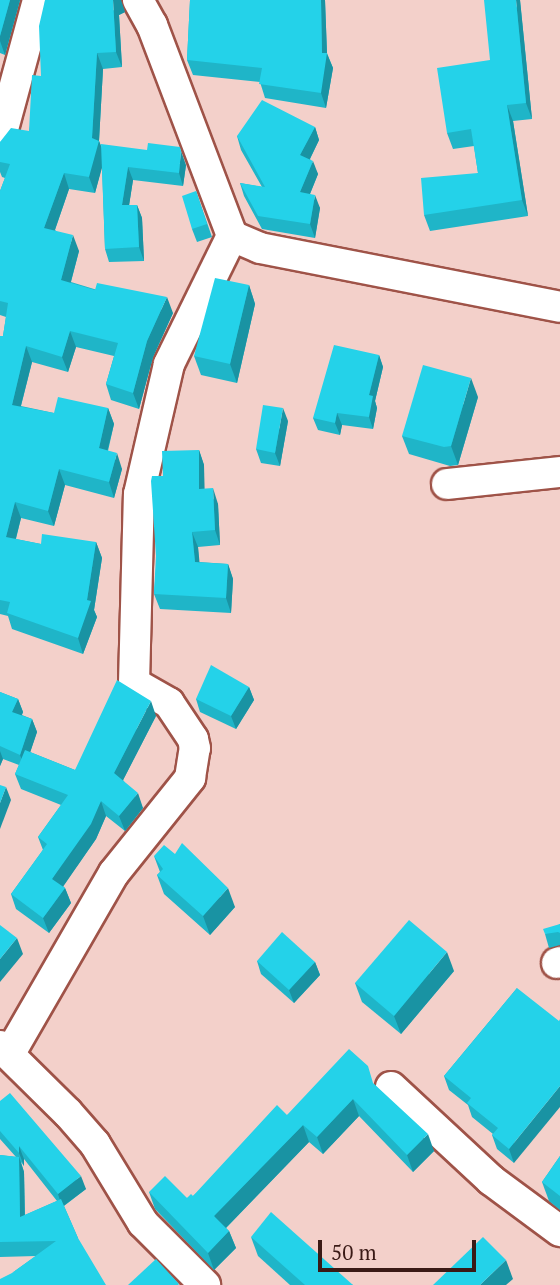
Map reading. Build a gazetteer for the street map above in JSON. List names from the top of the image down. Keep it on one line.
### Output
{"scale_bar":"50 m"}
